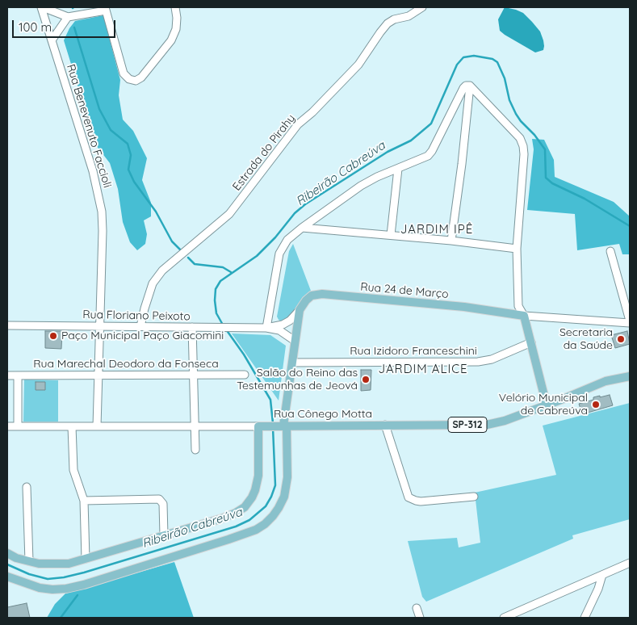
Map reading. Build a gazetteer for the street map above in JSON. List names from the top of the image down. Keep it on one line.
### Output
{"streets":{"main road":["Rua 24 de Março","Rua Cônego Motta","SP-312"],"street":["Rua Benevenuto Faccioli","Estrada do Pirahy","Rua Floriano Peixoto","Rua Izidoro Franceschini","Rua Marechal Deodoro da Fonseca"]},"crossings":[["Rua Benevenuto Faccioli","Rua Floriano Peixoto"],["Rua Benevenuto Faccioli","Rua Marechal Deodoro da Fonseca"],["Rua Benevenuto Faccioli","Rua Cônego Motta"],["Estrada do Pirahy","Rua Floriano Peixoto"]],"districts":["JARDIM IPÊ","JARDIM ALICE"],"water":["Ribeirão Cabreúva"],"places":["Paço Municipal Paço Giacomini","Secretaria da Saúde","Salão do Reino das Testemunhas de Jeová","Velório Municipal de Cabreúva"],"scale_bar":"100 m"}
